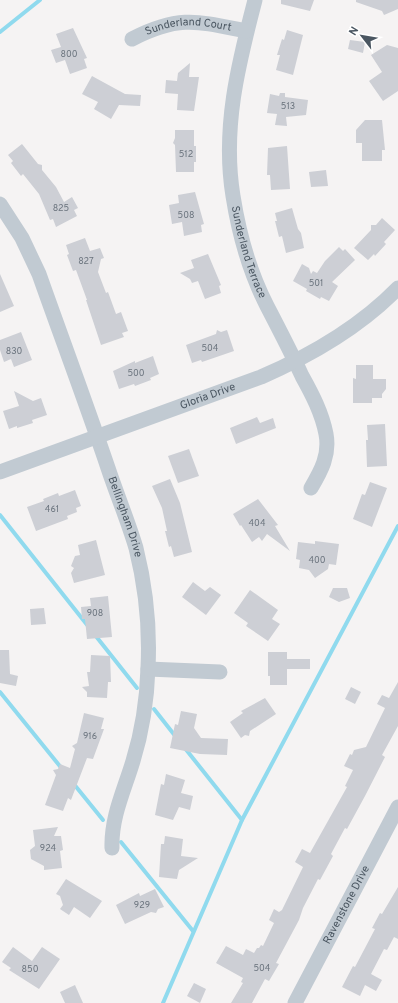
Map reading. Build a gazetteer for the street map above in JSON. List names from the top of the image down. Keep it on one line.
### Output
{"streets":{"street":["Sunderland Court","Sunderland Terrace","Gloria Drive","Bellingham Drive","Ravenstone Drive"]},"crossings":[["Sunderland Court","Sunderland Terrace"],["Sunderland Terrace","Gloria Drive"],["Gloria Drive","Bellingham Drive"]],"house_numbers":["800","513","512","825","508","827","501","504","830","500","461","404","400","908","916","924","929","504","850"],"north":"top left"}
